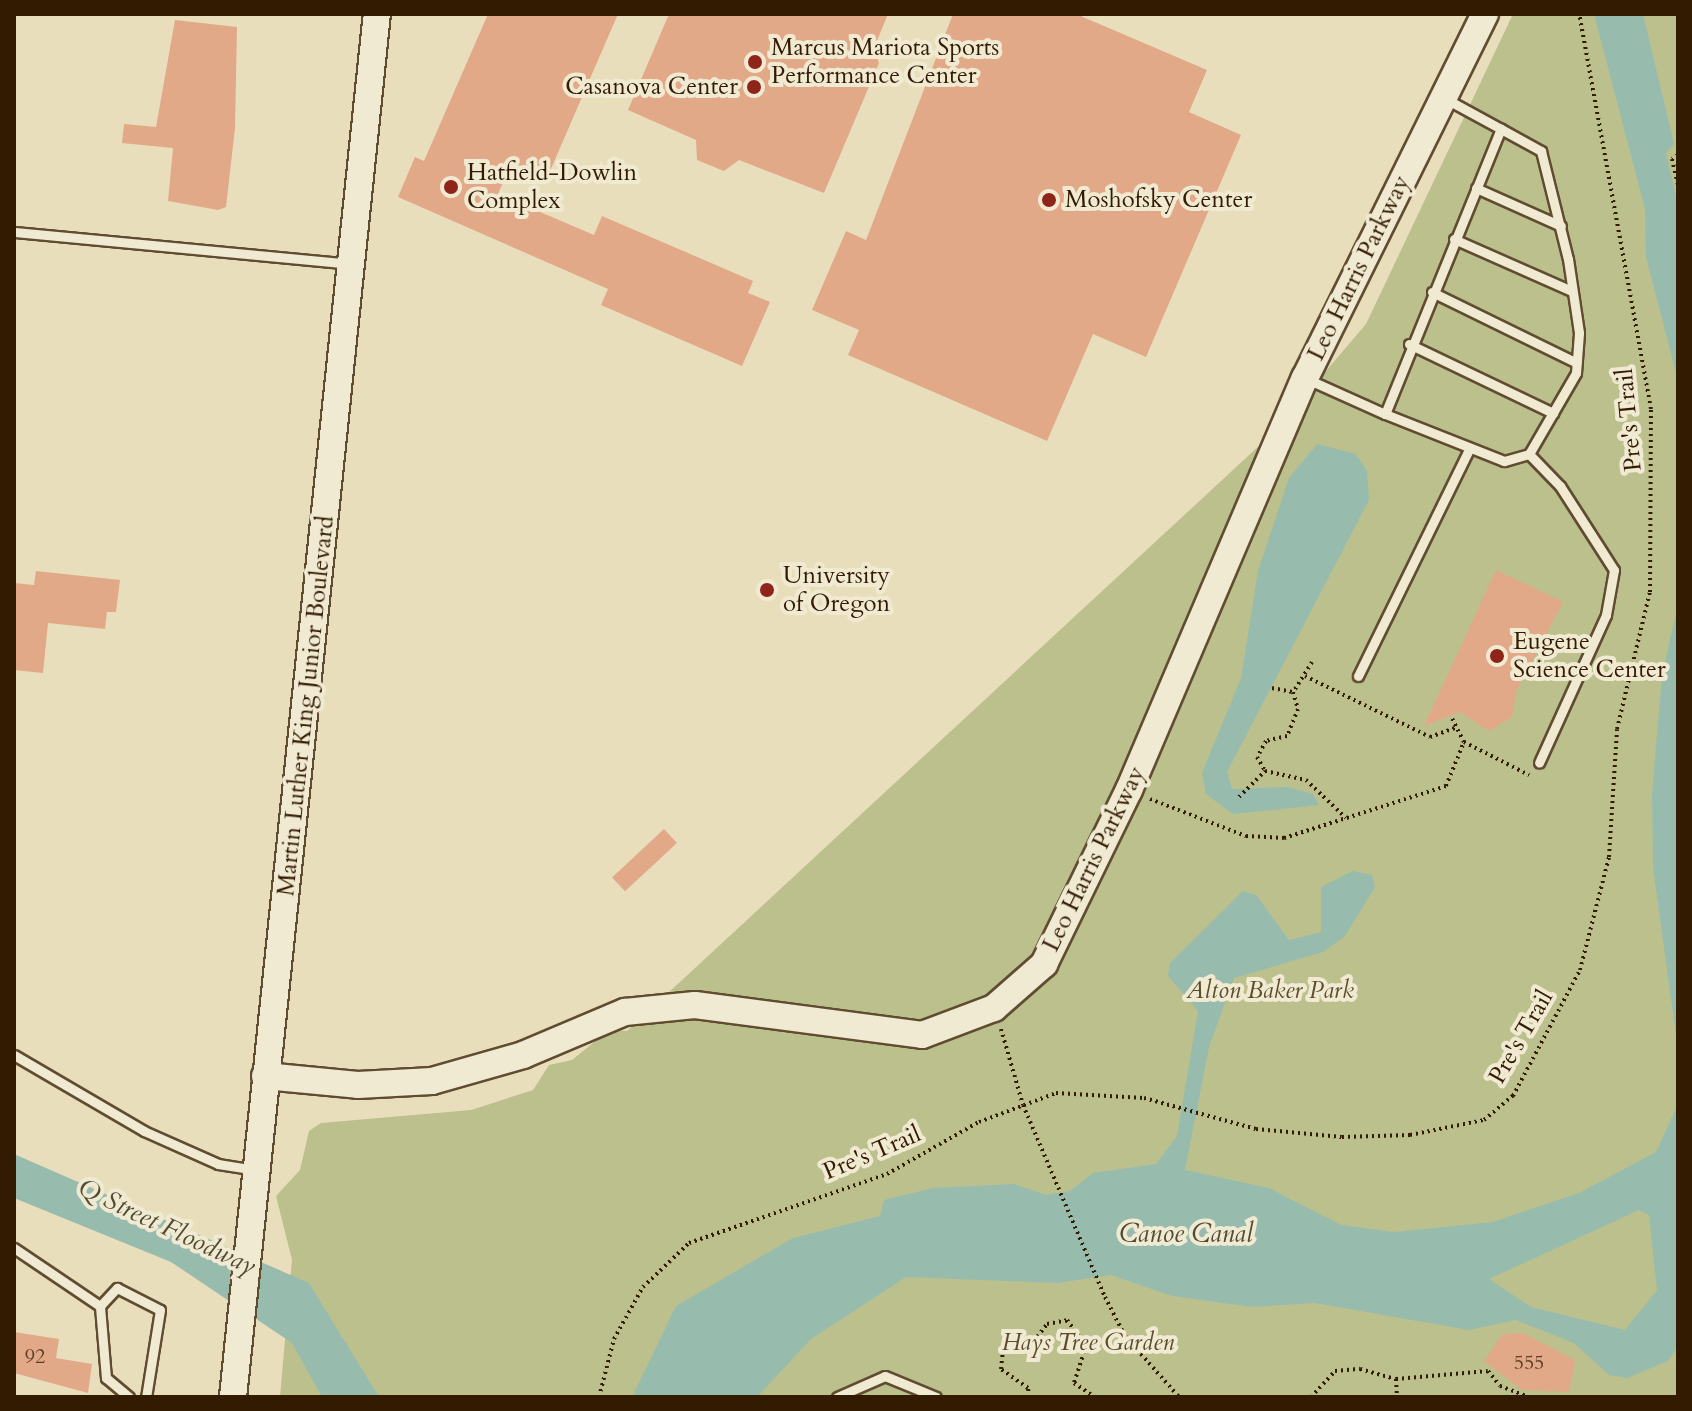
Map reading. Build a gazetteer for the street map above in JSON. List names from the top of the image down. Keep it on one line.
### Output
{"streets":{"street":["Leo Harris Parkway","Martin Luther King Junior Boulevard"],"path":["Pre's Trail"]},"crossings":[["Leo Harris Parkway","Martin Luther King Junior Boulevard"]],"water":["Q Street Floodway","Canoe Canal"],"parks":["Alton Baker Park","Hays Tree Garden"],"places":["Marcus Mariota Sports Performance Center","Casanova Center","Hatfield-Dowlin Complex","Moshofsky Center","University of Oregon","Eugene Science Center"],"house_numbers":["92","555"]}
